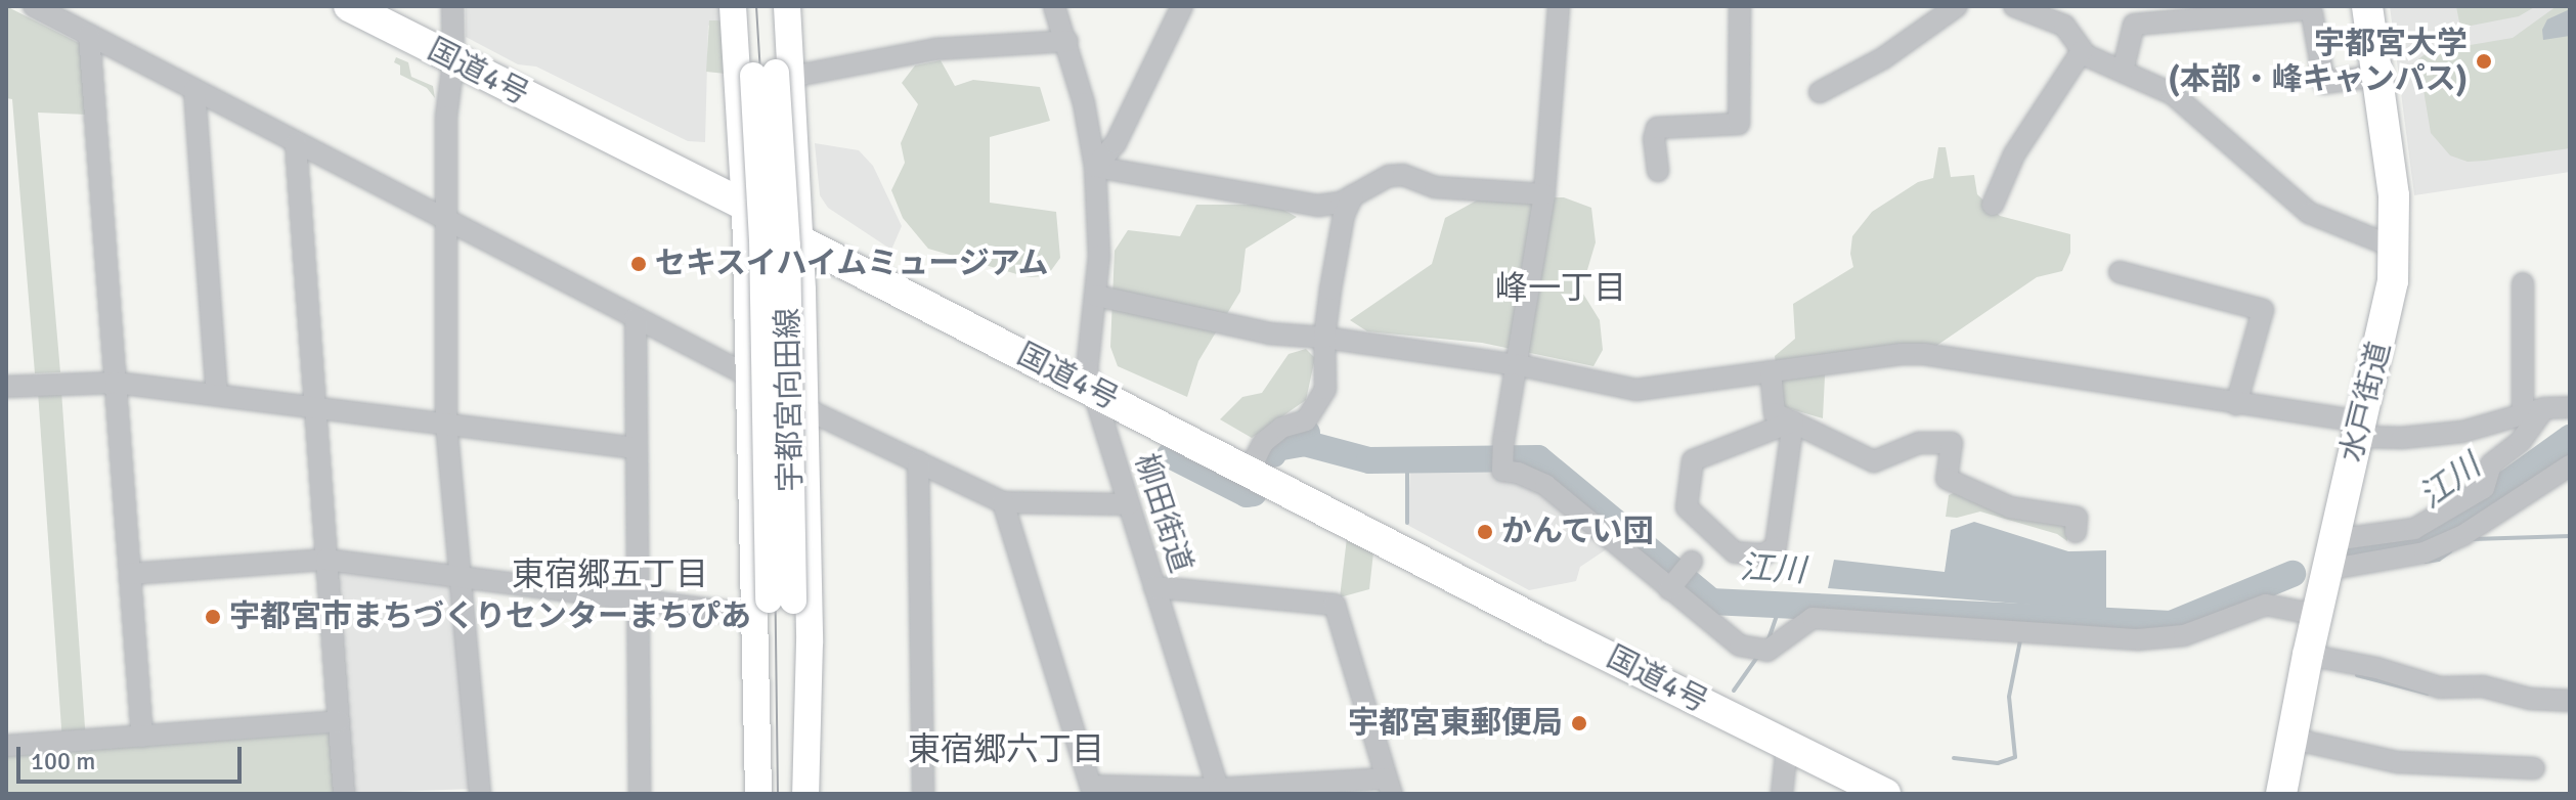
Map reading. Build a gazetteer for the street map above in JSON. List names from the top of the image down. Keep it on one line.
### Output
{"streets":{"highway":["国道4号","水戸街道"],"main road":["宇都宮向田線"],"street":["柳田街道"]},"crossings":[["国道4号","柳田街道"]],"districts":["峰一丁目","東宿郷五丁目","東宿郷六丁目"],"water":["江川"],"places":["宇都宮大学 (本部・峰キャンパス)","セキスイハイムミュージアム","かんてい団","宇都宮市まちづくりセンターまちぴあ","宇都宮東郵便局"],"scale_bar":"100 m"}
